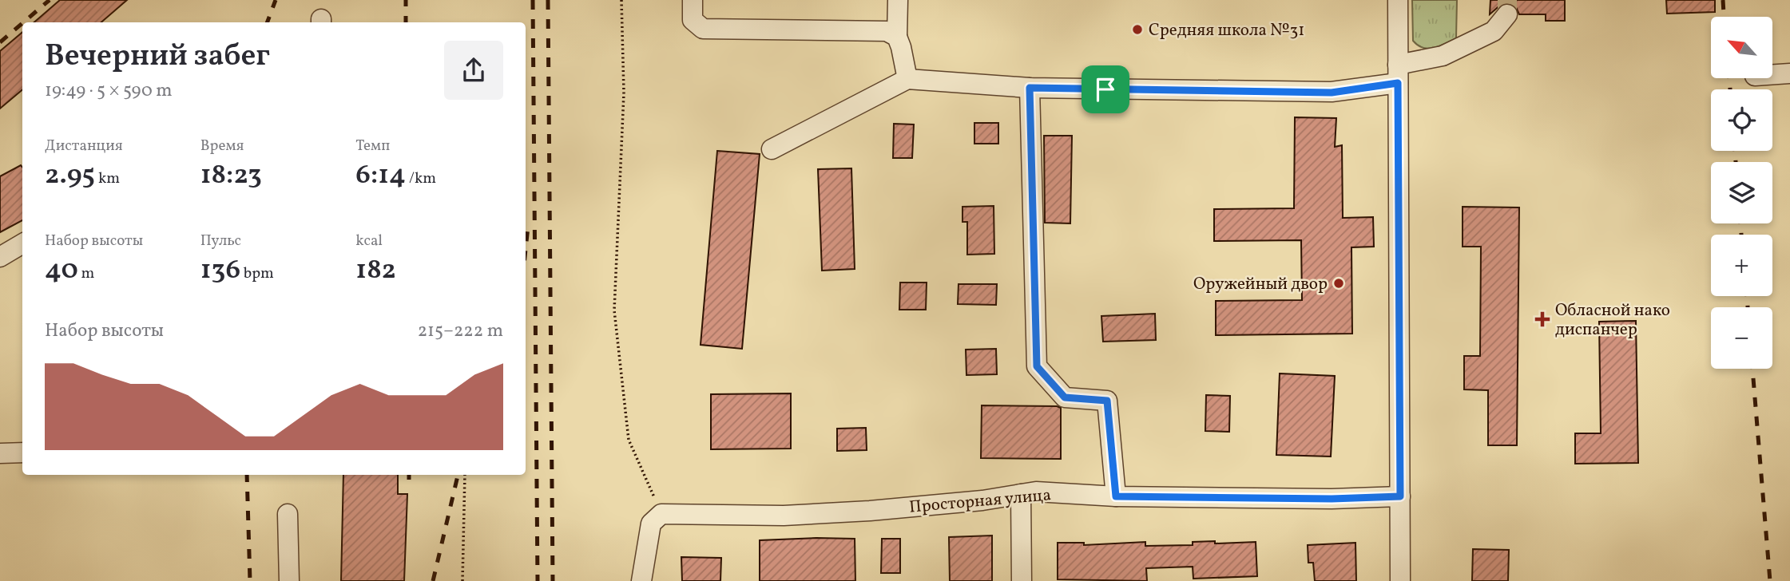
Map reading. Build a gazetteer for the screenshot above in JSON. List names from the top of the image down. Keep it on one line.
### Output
{"streets":{"street":["Просторная улица"]},"places":{"other":["Средняя школа №31","Оружейный двор"],"health":["Обласной нако диспанчер"]},"north":"top left","page":{"map_buttons":["+","−"],"heading":["Вечерний забег","19:49 · 5 × 590 m"],"stats":[["Дистанция","2.95 km"],["Время","18:23"],["Темп","6:14 /km"],["Набор высоты","40 m"],["Пульс","136 bpm"],["kcal","182"]],"chart":["Набор высоты","215–222 m"]}}
